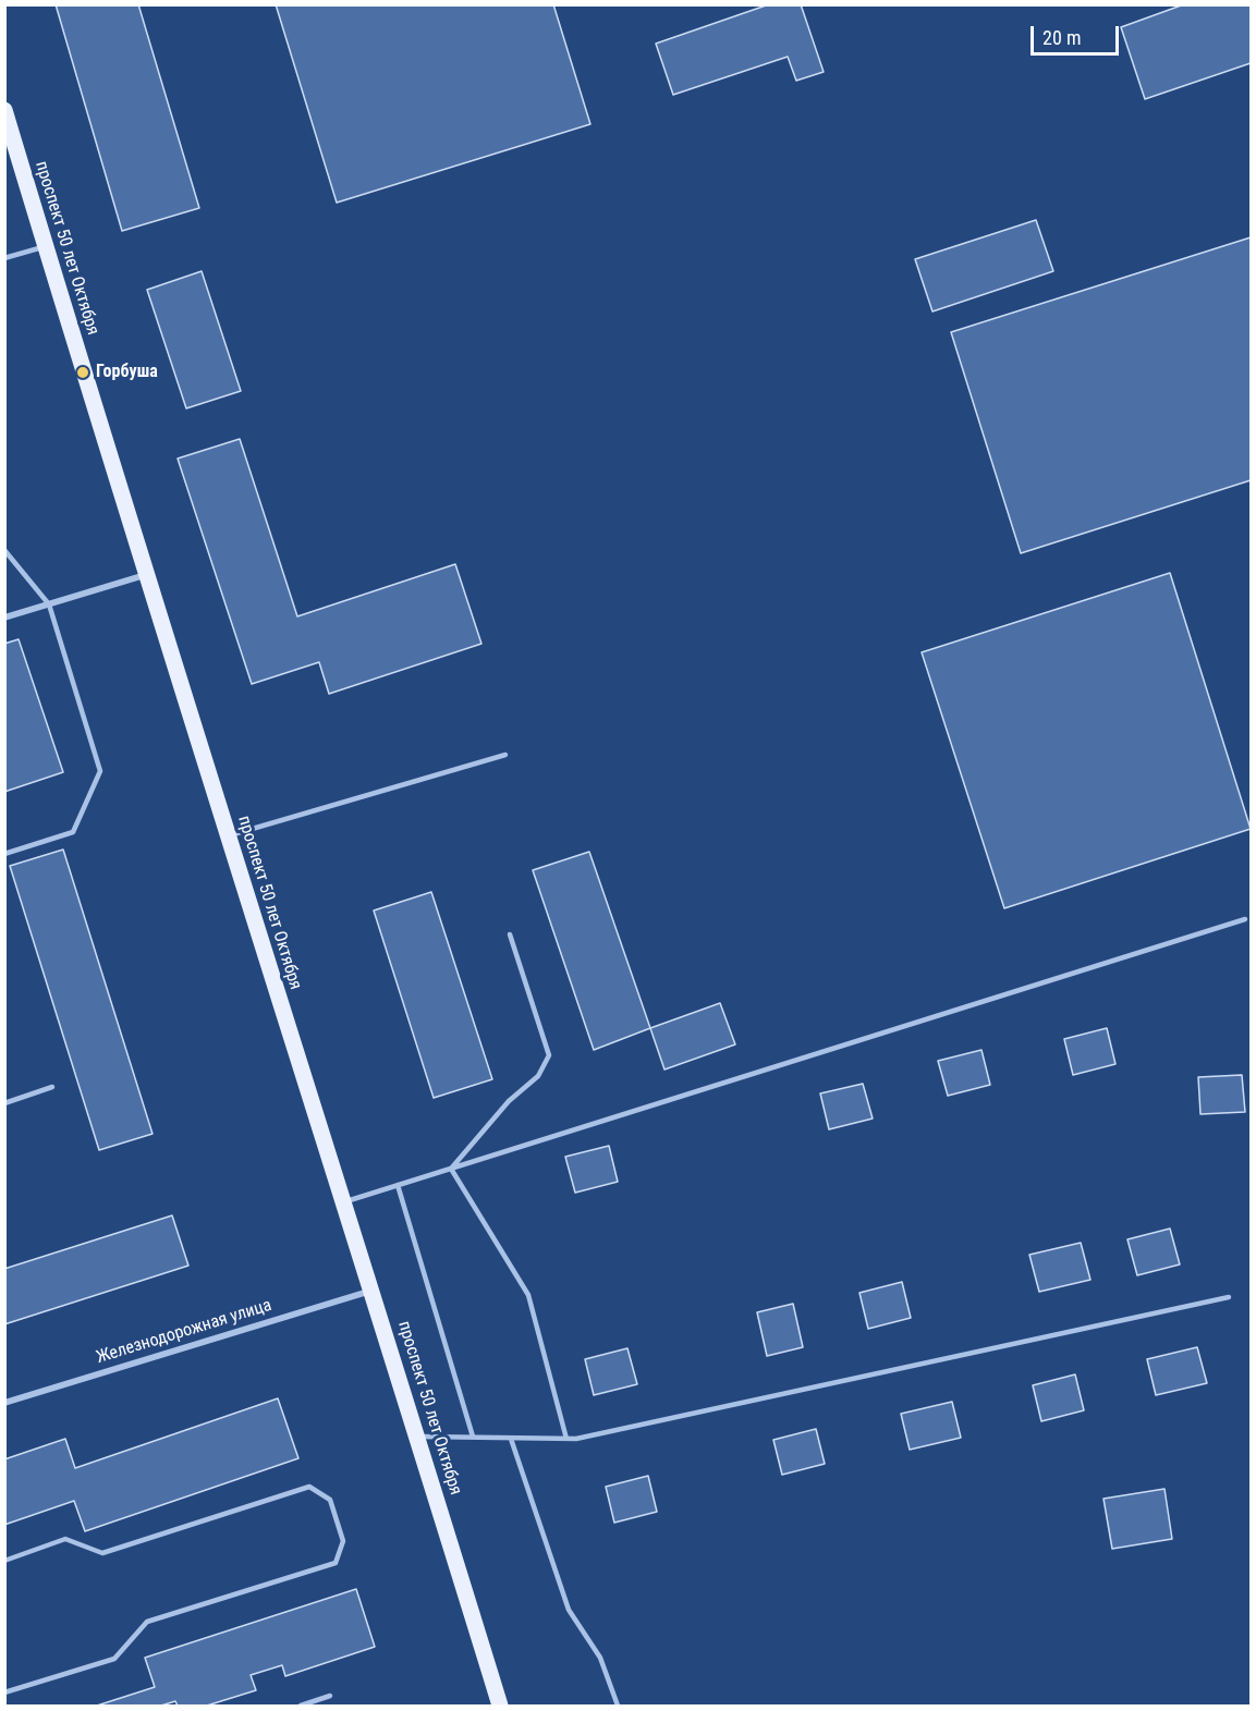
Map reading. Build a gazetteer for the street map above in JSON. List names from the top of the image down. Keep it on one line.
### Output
{"streets":{"main road":["проспект 50 лет Октября"],"street":["Железнодорожная улица"]},"crossings":[["проспект 50 лет Октября","Железнодорожная улица"]],"places":["Горбуша"],"scale_bar":"20 m"}
